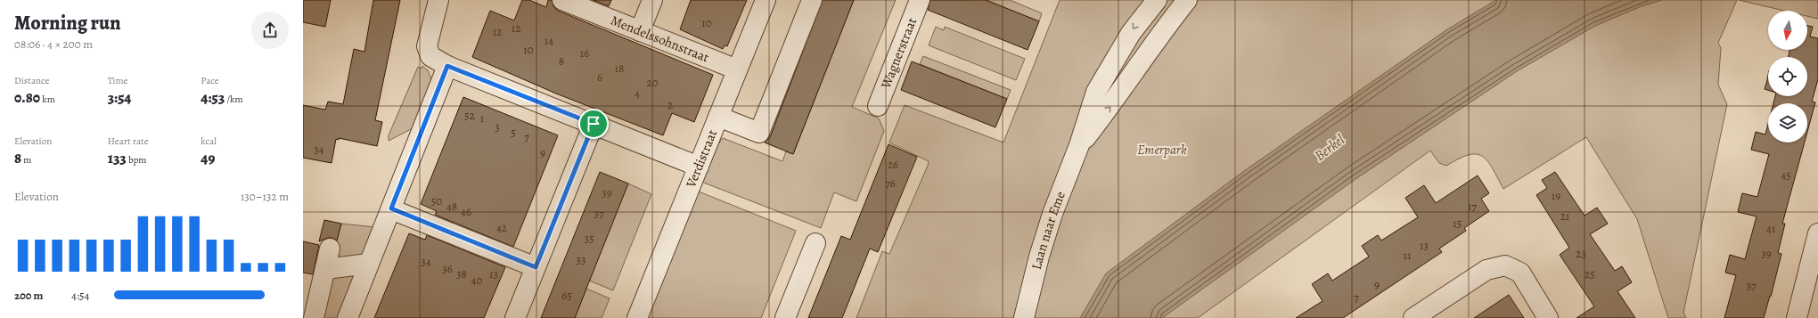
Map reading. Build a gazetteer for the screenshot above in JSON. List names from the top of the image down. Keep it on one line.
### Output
{"streets":{"street":["Mendelssohnstraat","Wagnerstraat","Verdistraat","Laan naar Eme"]},"crossings":[["Mendelssohnstraat","Verdistraat"]],"water":["Berkel"],"parks":["Emerpark"],"house_numbers":["10","12","12","14","10","16","8","18","6","20","4","2","52","1","3","5","7","34","9","26","45","76","39","19","50","48","17","46","37","21","15","42","41","35","13","23","39","11","33","34","36","38","13","25","40","9","37","65","7"],"north":"bottom","page":{"heading":["Morning run","08:06 · 4 × 200 m"],"stats":[["Distance","0.80 km"],["Time","3:54"],["Pace","4:53 /km"],["Elevation","8 m"],["Heart rate","133 bpm"],["kcal","49"]],"chart":["Elevation","130–132 m"],"list":[{"name":"200 m","note":"4:54"}]}}
